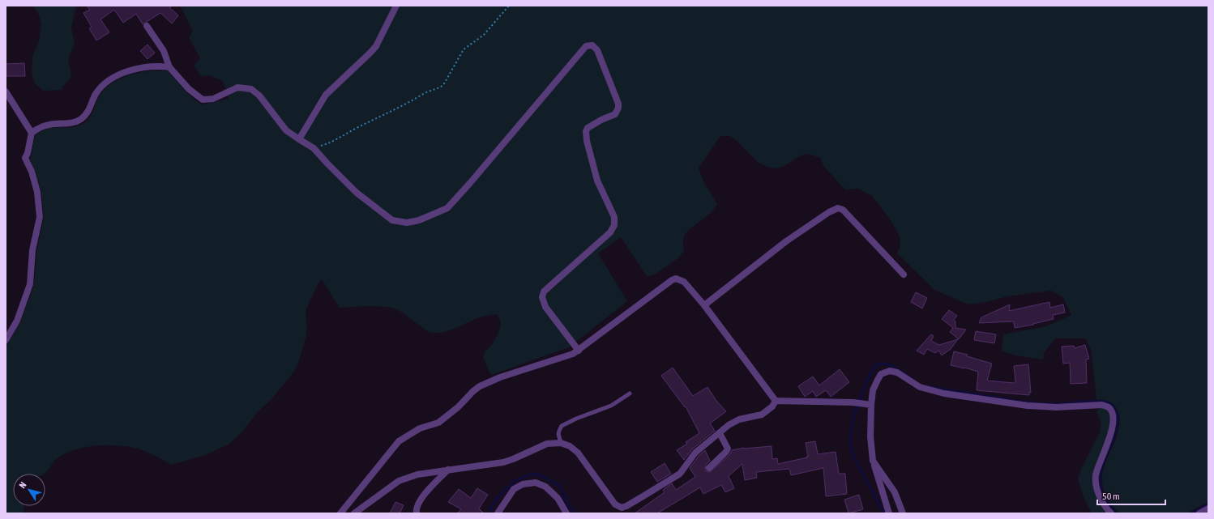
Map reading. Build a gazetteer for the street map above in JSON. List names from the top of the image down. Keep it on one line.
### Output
{"scale_bar":"50 m","north":"top left"}
